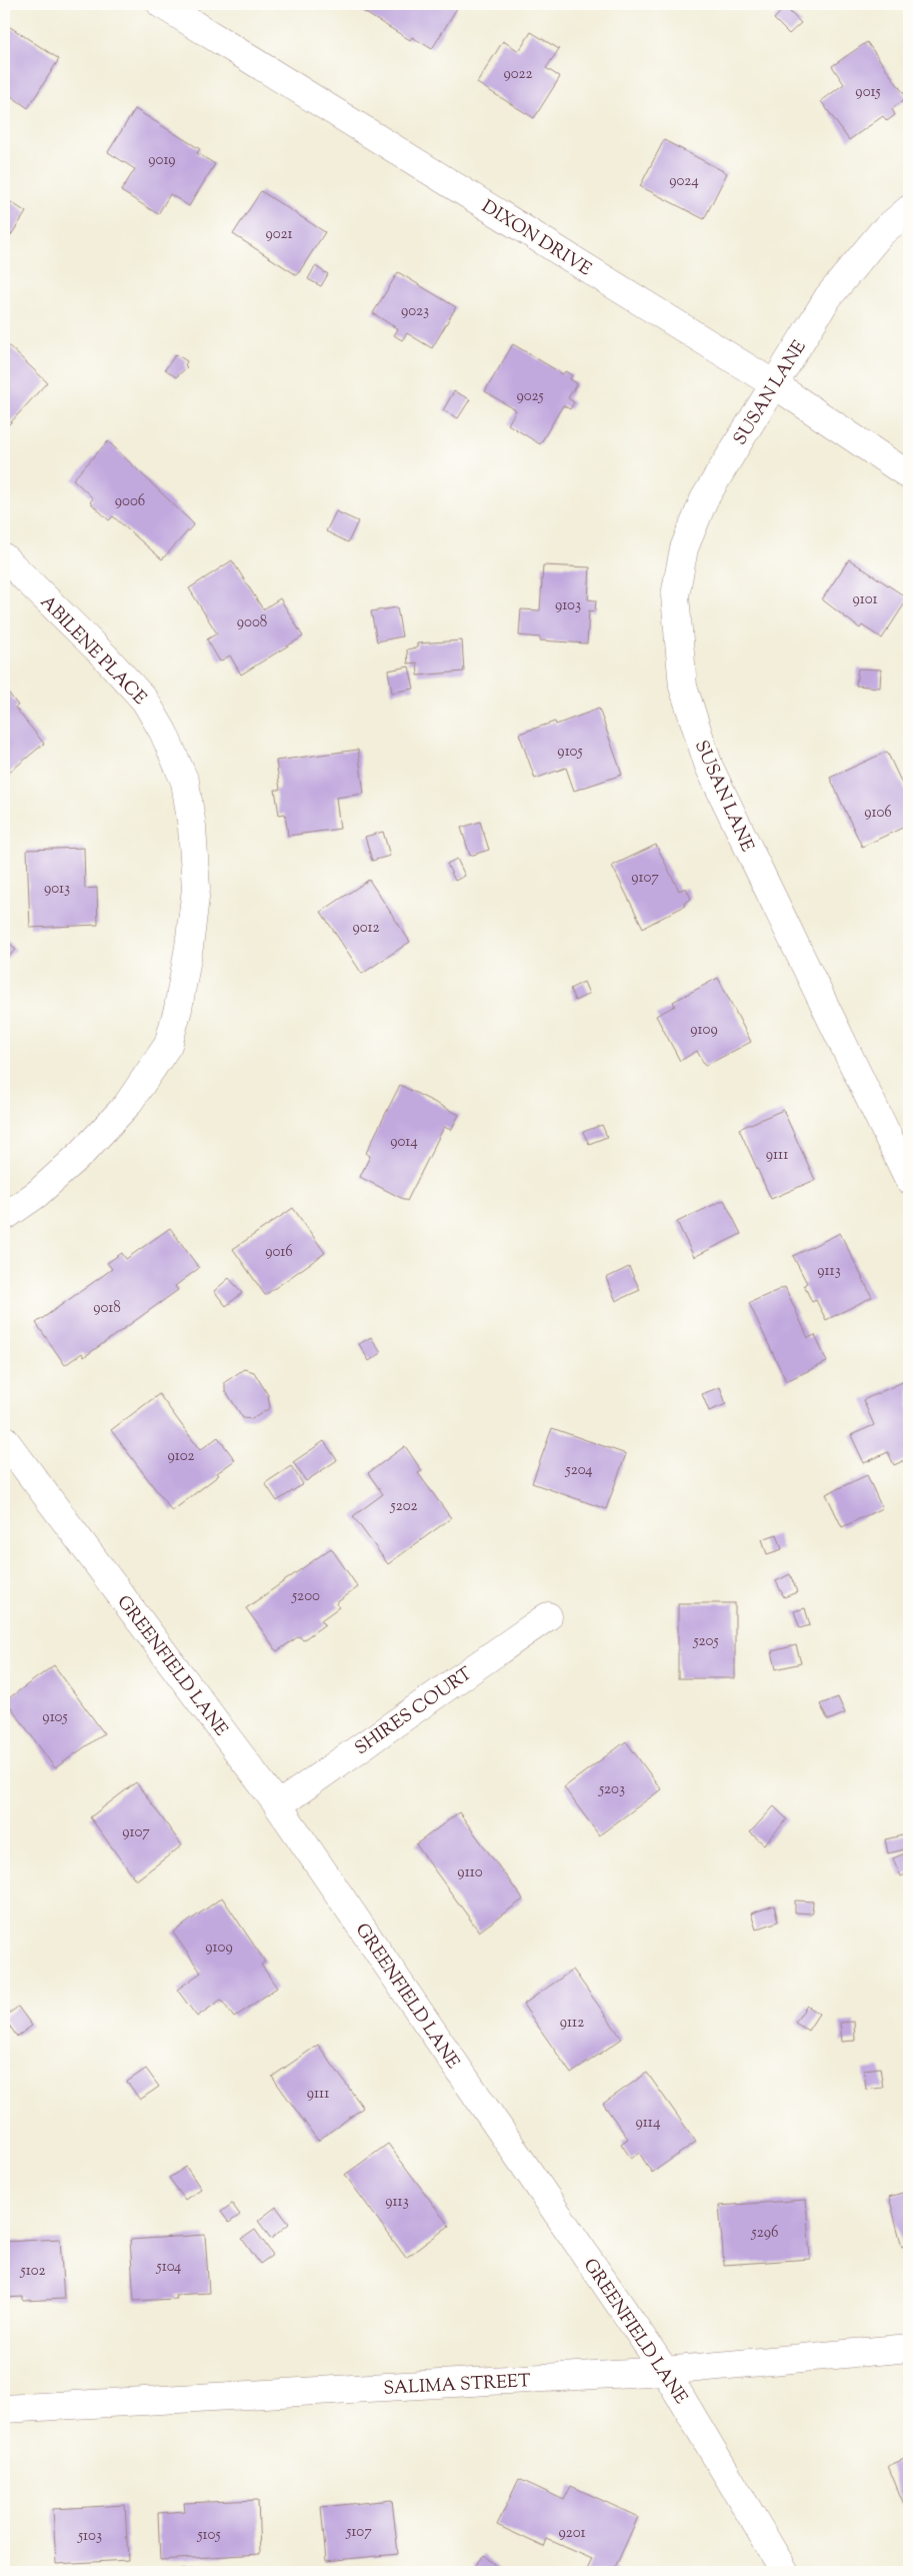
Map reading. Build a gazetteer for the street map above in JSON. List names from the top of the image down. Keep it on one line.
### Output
{"streets":{"street":["DIXON DRIVE","SUSAN LANE","ABILENE PLACE","GREENFIELD LANE","SHIRES COURT","SALIMA STREET"]},"crossings":[["DIXON DRIVE","SUSAN LANE"],["GREENFIELD LANE","SHIRES COURT"],["GREENFIELD LANE","SALIMA STREET"]],"house_numbers":["9022","9015","9019","9024","9021","9023","9025","9006","9101","9103","9008","9105","9106","9107","9013","9012","9109","9014","9111","9016","9113","9018","9102","5204","5202","5200","5205","9105","5203","9107","9110","9109","9112","9111","9114","9113","5296","5104","5102","5107","9201","5105","5103"]}
